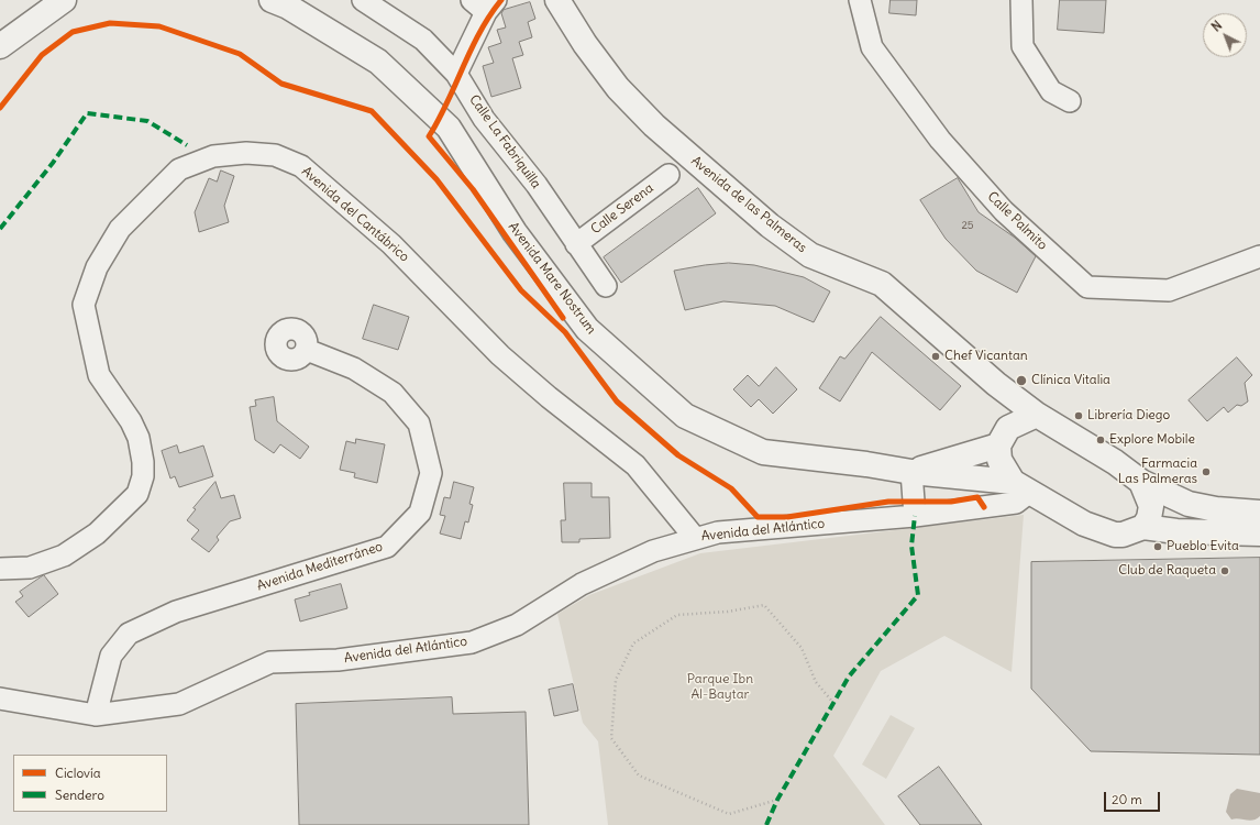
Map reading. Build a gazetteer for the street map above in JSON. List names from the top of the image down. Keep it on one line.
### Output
{"streets":{"street":["Calle La Fabriquilla","Avenida de las Palmeras","Calle Serena","Avenida del Cantábrico","Calle Palmito","Avenida Mare Nostrum","Avenida del Atlántico","Avenida Mediterráneo"]},"crossings":[["Calle La Fabriquilla","Calle Serena"],["Avenida de las Palmeras","Avenida Mare Nostrum"],["Avenida del Cantábrico","Avenida del Atlántico"],["Avenida Mare Nostrum","Avenida del Atlántico"],["Avenida del Atlántico","Avenida Mediterráneo"]],"parks":["Parque Ibn Al-Baytar"],"places":["Chef Vicantan","Clínica Vitalia","Librería Diego","Explore Mobile","Farmacia Las Palmeras","Pueblo Evita","Club de Raqueta"],"house_numbers":["25"],"legend":["Ciclovía","Sendero"],"scale_bar":"20 m","north":"top left"}
